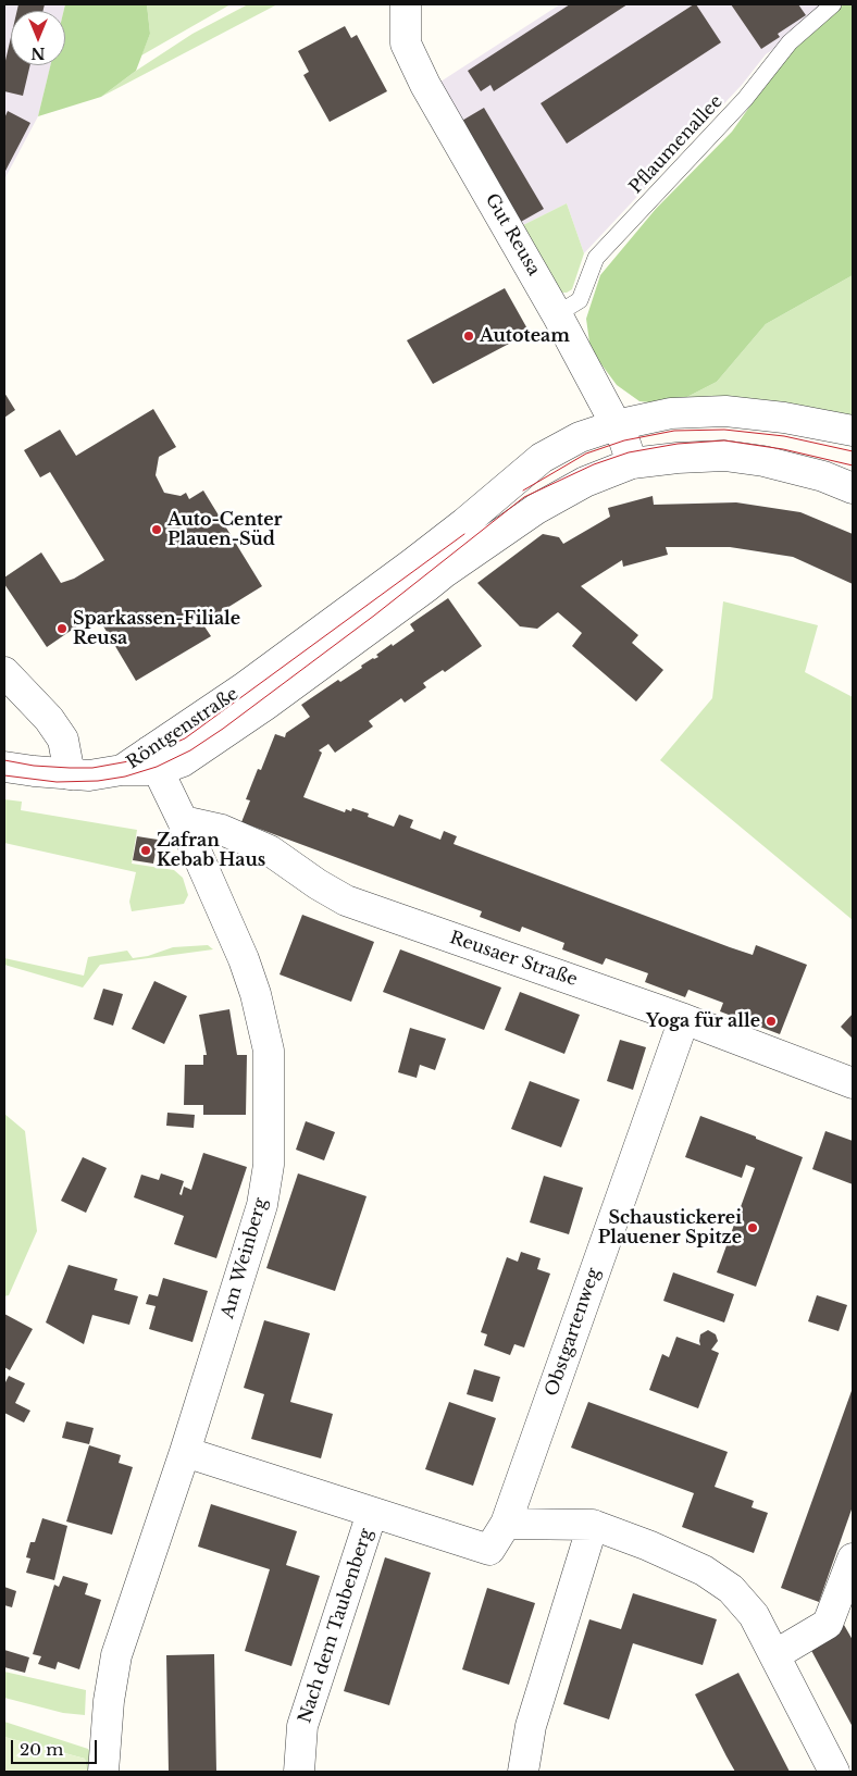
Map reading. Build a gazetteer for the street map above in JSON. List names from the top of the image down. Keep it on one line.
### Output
{"streets":{"street":["Gut Reusa","Röntgenstraße","Reusaer Straße","Am Weinberg","Obstgartenweg","Nach dem Taubenberg"],"lane":["Pflaumenallee"]},"crossings":[["Pflaumenallee","Gut Reusa"],["Gut Reusa","Röntgenstraße"],["Röntgenstraße","Am Weinberg"],["Reusaer Straße","Am Weinberg"],["Reusaer Straße","Obstgartenweg"],["Am Weinberg","Nach dem Taubenberg"],["Obstgartenweg","Nach dem Taubenberg"]],"places":["Autoteam","Auto-Center Plauen-Süd","Sparkassen-Filiale Reusa","Zafran Kebab Haus","Yoga für alle","Schaustickerei Plauener Spitze"],"scale_bar":"20 m","north":"bottom"}
